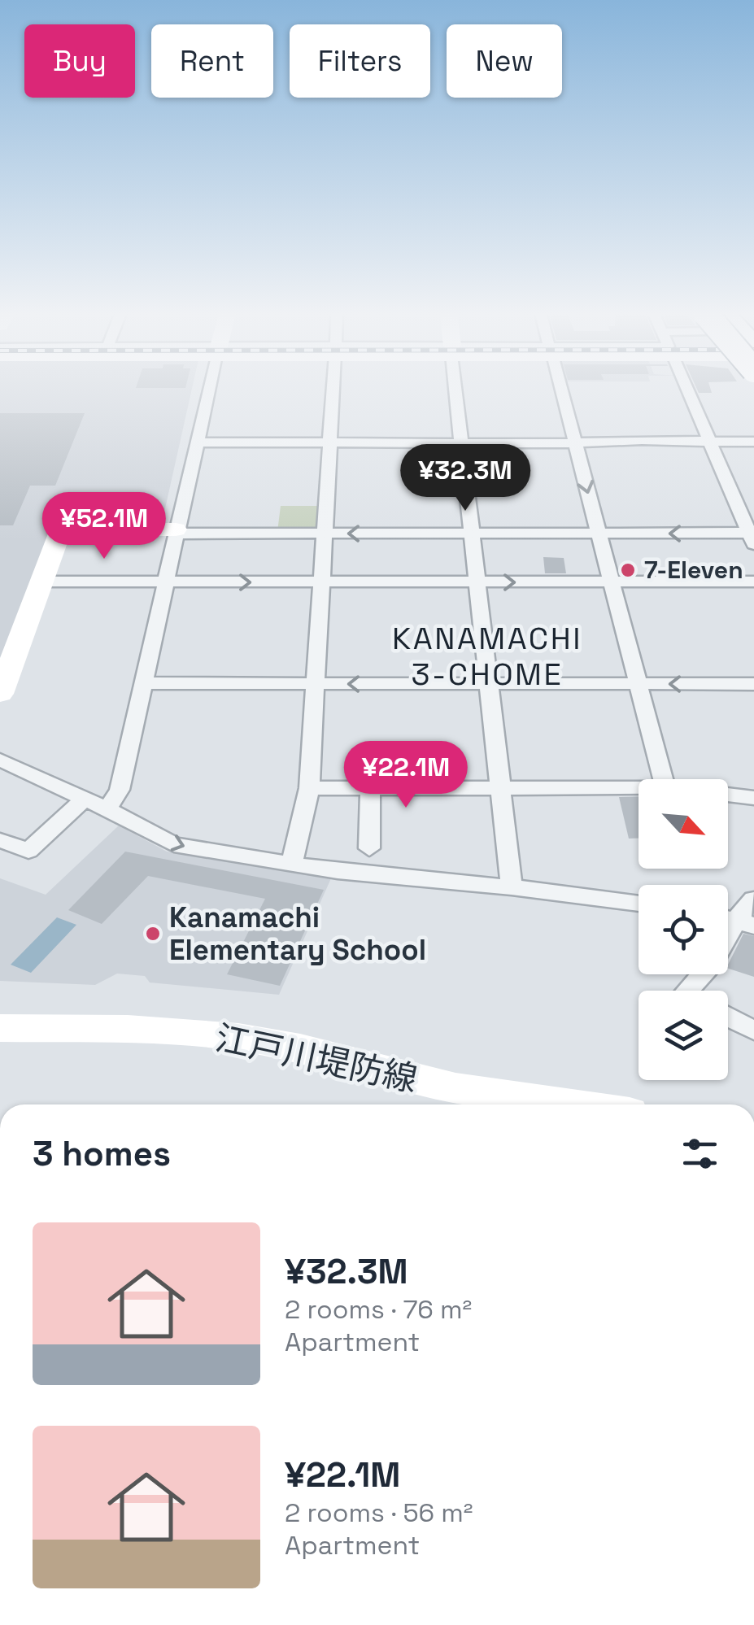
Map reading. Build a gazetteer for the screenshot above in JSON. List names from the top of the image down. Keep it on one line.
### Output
{"streets":{"main road":["江戸川堤防線"]},"districts":["KANAMACHI 3-CHOME"],"places":["7-Eleven","Kanamachi Elementary School"],"north":"bottom right","page":{"chip":["Buy","Rent","Filters","New"],"price":["¥32.3M","¥52.1M","¥22.1M"],"heading":"3 homes","list":[{"name":"¥32.3M","note":"2 rooms · 76 m² · Apartment"},{"name":"¥22.1M","note":"2 rooms · 56 m² · Apartment"}]}}
